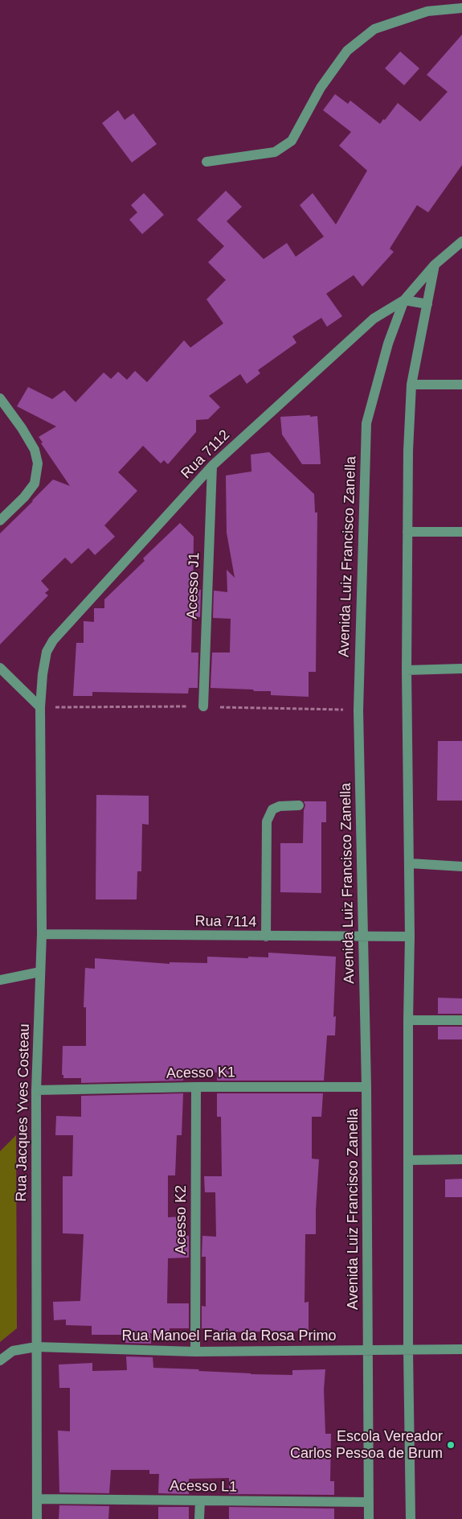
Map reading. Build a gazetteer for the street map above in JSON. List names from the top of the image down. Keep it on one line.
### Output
{"streets":{"street":["Rua 7112","Avenida Luiz Francisco Zanella","Acesso J1","Rua 7114","Acesso K1","Rua Jacques Yves Costeau","Acesso K2","Rua Manoel Faria da Rosa Primo","Acesso L1"]},"crossings":[["Rua 7112","Avenida Luiz Francisco Zanella"],["Rua 7112","Acesso J1"],["Rua 7112","Rua Jacques Yves Costeau"],["Avenida Luiz Francisco Zanella","Rua 7114"],["Avenida Luiz Francisco Zanella","Acesso K1"],["Avenida Luiz Francisco Zanella","Rua Manoel Faria da Rosa Primo"],["Avenida Luiz Francisco Zanella","Acesso L1"],["Rua 7114","Rua Jacques Yves Costeau"],["Acesso K1","Rua Jacques Yves Costeau"],["Acesso K1","Acesso K2"],["Rua Jacques Yves Costeau","Rua Manoel Faria da Rosa Primo"],["Rua Jacques Yves Costeau","Acesso L1"],["Acesso K2","Rua Manoel Faria da Rosa Primo"]],"places":["Escola Vereador Carlos Pessoa de Brum"]}
